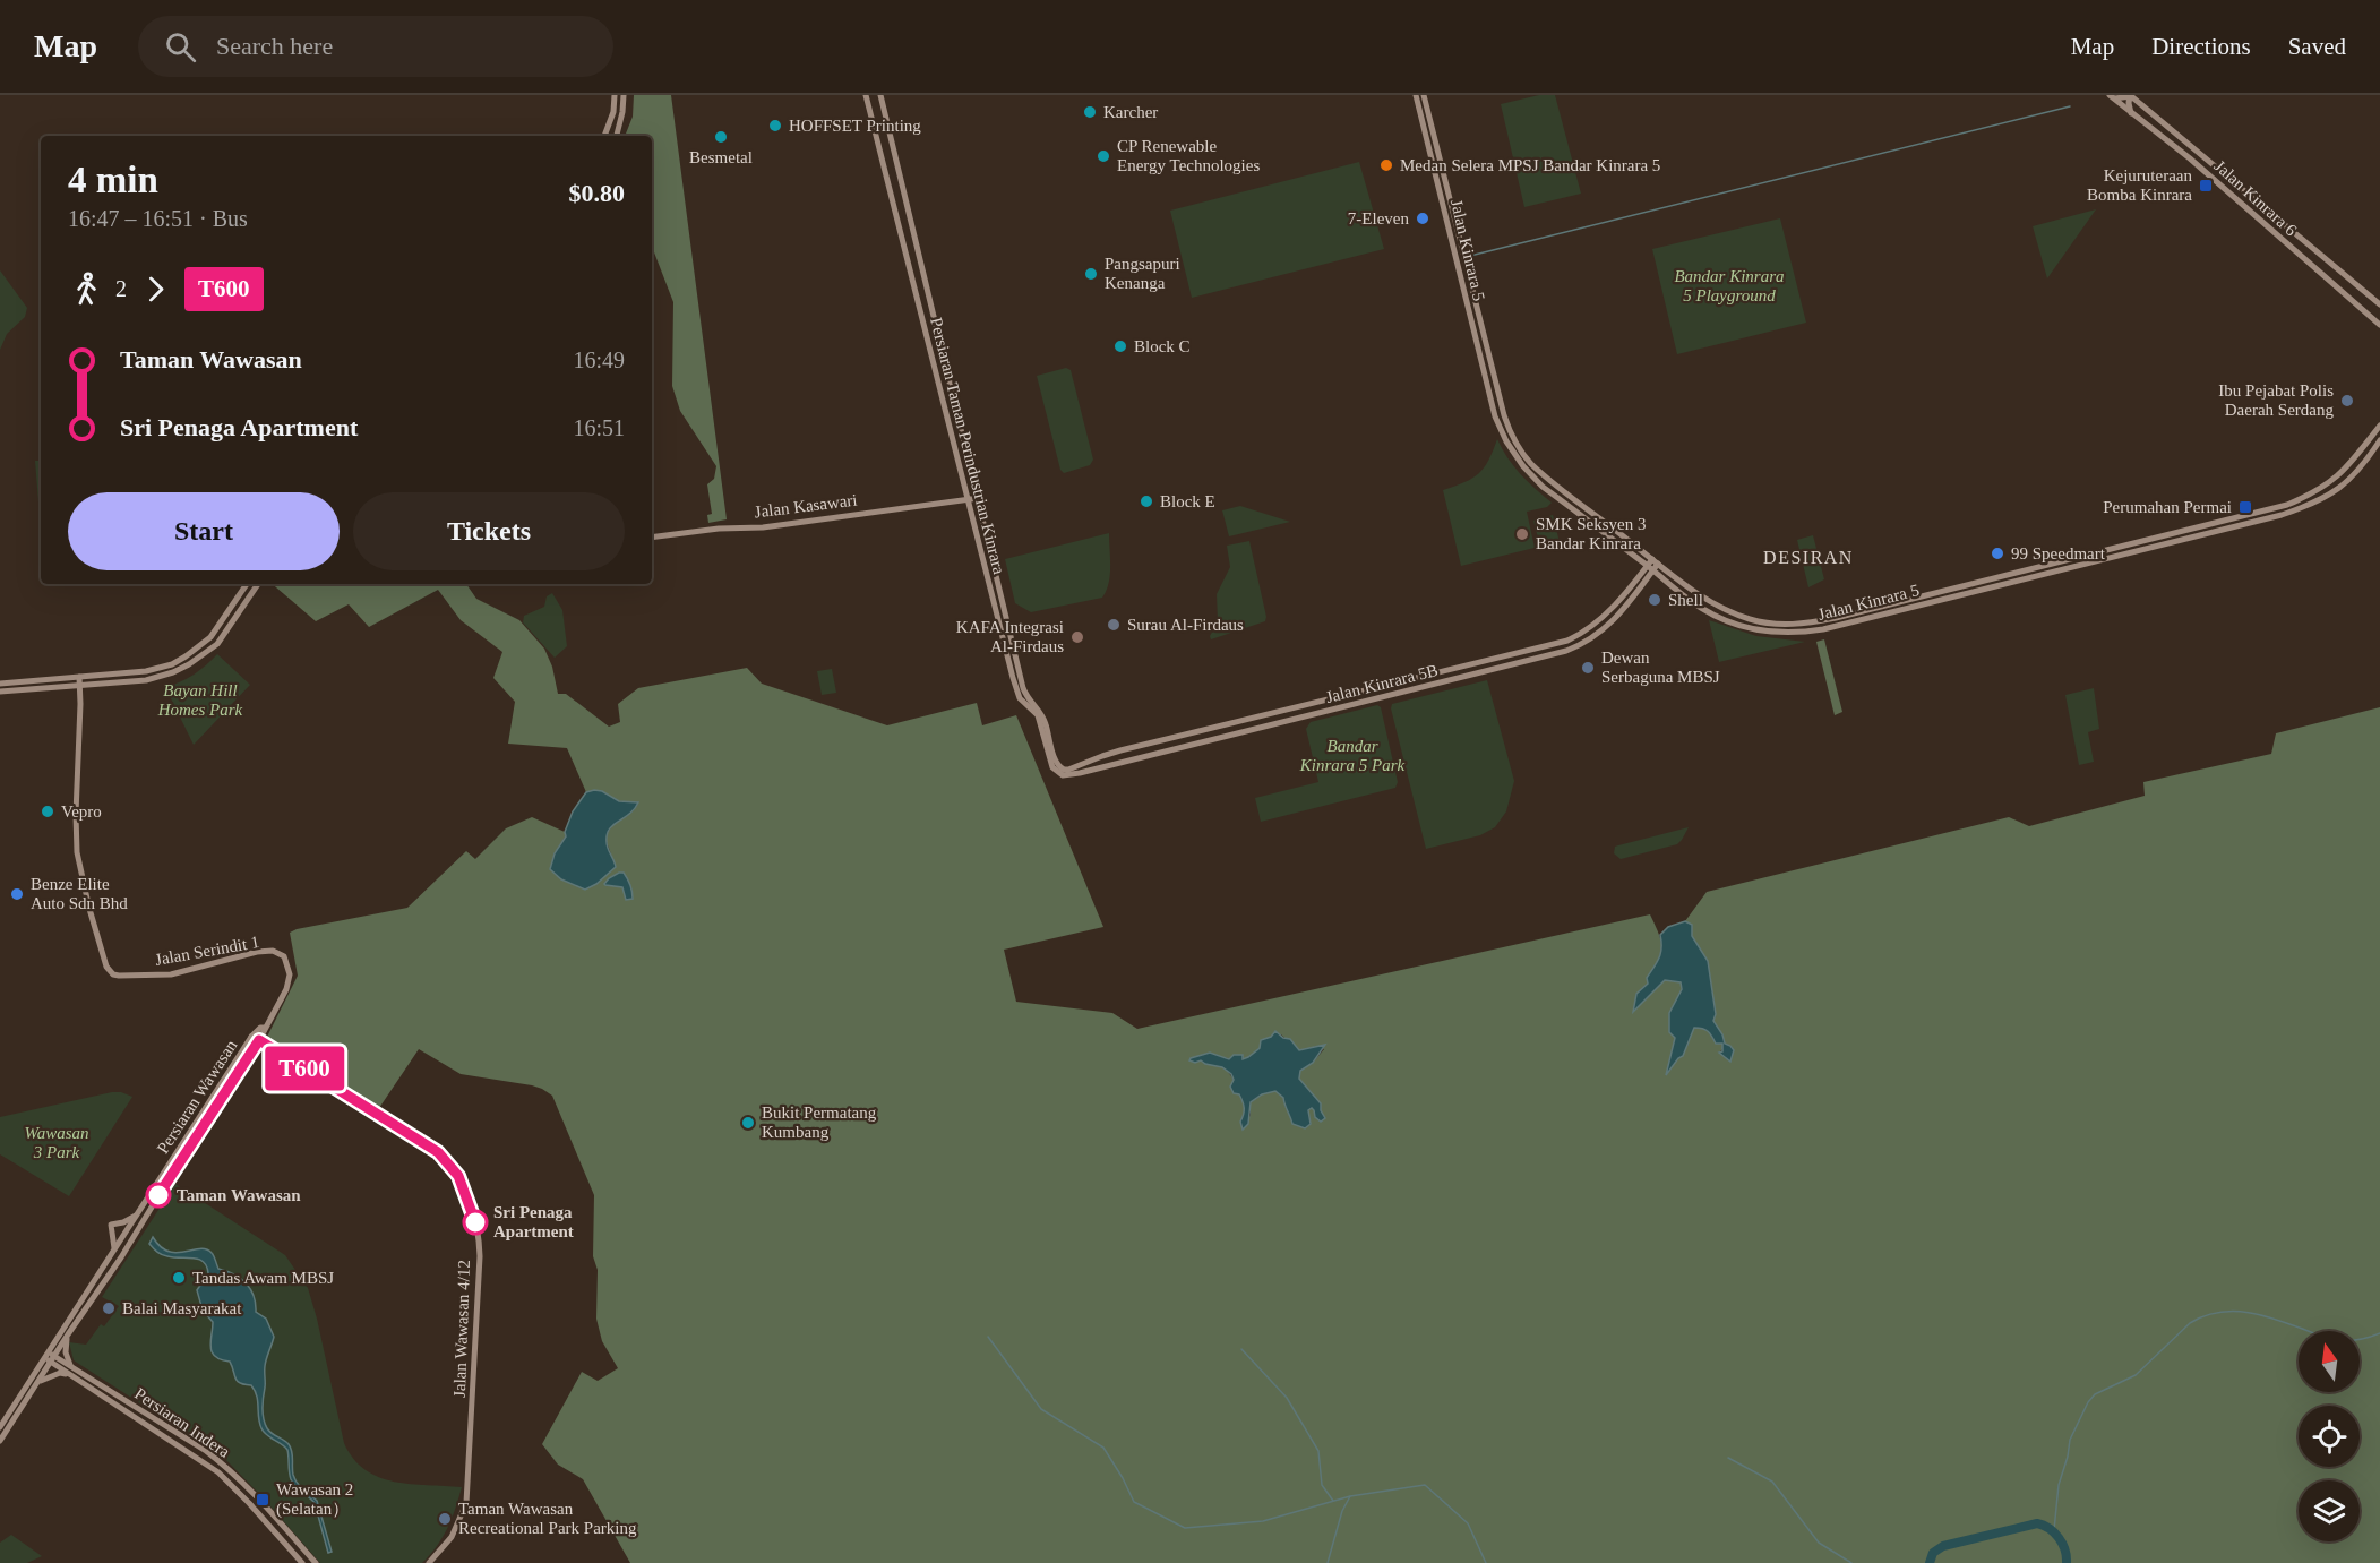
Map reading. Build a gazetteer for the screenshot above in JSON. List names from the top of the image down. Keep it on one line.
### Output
{"streets":{"main road":["Jalan Kinrara 6","Jalan Kinrara 5","Persiaran Taman Perindustrian Kinrara","Jalan Kasawari","Jalan Kinrara 5B","Jalan Serindit 1","Persiaran Wawasan","Jalan Wawasan 4/12","Persiaran Indera"]},"crossings":[["Jalan Kinrara 5","Jalan Kinrara 5B"],["Persiaran Taman Perindustrian Kinrara","Jalan Kasawari"],["Persiaran Taman Perindustrian Kinrara","Jalan Kinrara 5B"],["Jalan Serindit 1","Persiaran Wawasan"],["Persiaran Wawasan","Jalan Wawasan 4/12"],["Persiaran Wawasan","Persiaran Indera"]],"districts":["DESIRAN"],"parks":["Bandar Kinrara 5 Playground","Bayan Hill Homes Park","Bandar Kinrara 5 Park","Wawasan 3 Park"],"places":{"other":["Karcher","HOFFSET Printing","Besmetal","CP Renewable Energy Technologies","Medan Selera MPSJ Bandar Kinrara 5","7-Eleven","Pangsapuri Kenanga","Block C","Ibu Pejabat Polis Daerah Serdang","Block E","SMK Seksyen 3 Bandar Kinrara","99 Speedmart","Shell","Surau Al-Firdaus","KAFA Integrasi Al-Firdaus","Dewan Serbaguna MBSJ","Vepro","Benze Elite Auto Sdn Bhd","Bukit Permatang Kumbang","Taman Wawasan","Sri Penaga Apartment","Tandas Awam MBSJ","Balai Masyarakat","Taman Wawasan Recreational Park Parking"],"transit":["Kejuruteraan Bomba Kinrara","Perumahan Permai","Wawasan 2 (Selatan）"]},"lines":["bus line T600"],"north":"top","page":{"header":"Map","search":"Search here","nav":["Map","Directions","Saved"],"on_map":"T600","heading":["4 min","16:47 – 16:51 · Bus","$0.80"],"legs":["2","T600"],"list":[{"name":"Taman Wawasan","value":"16:49"},{"name":"Sri Penaga Apartment","value":"16:51"}],"buttons":["Start","Tickets"]}}
